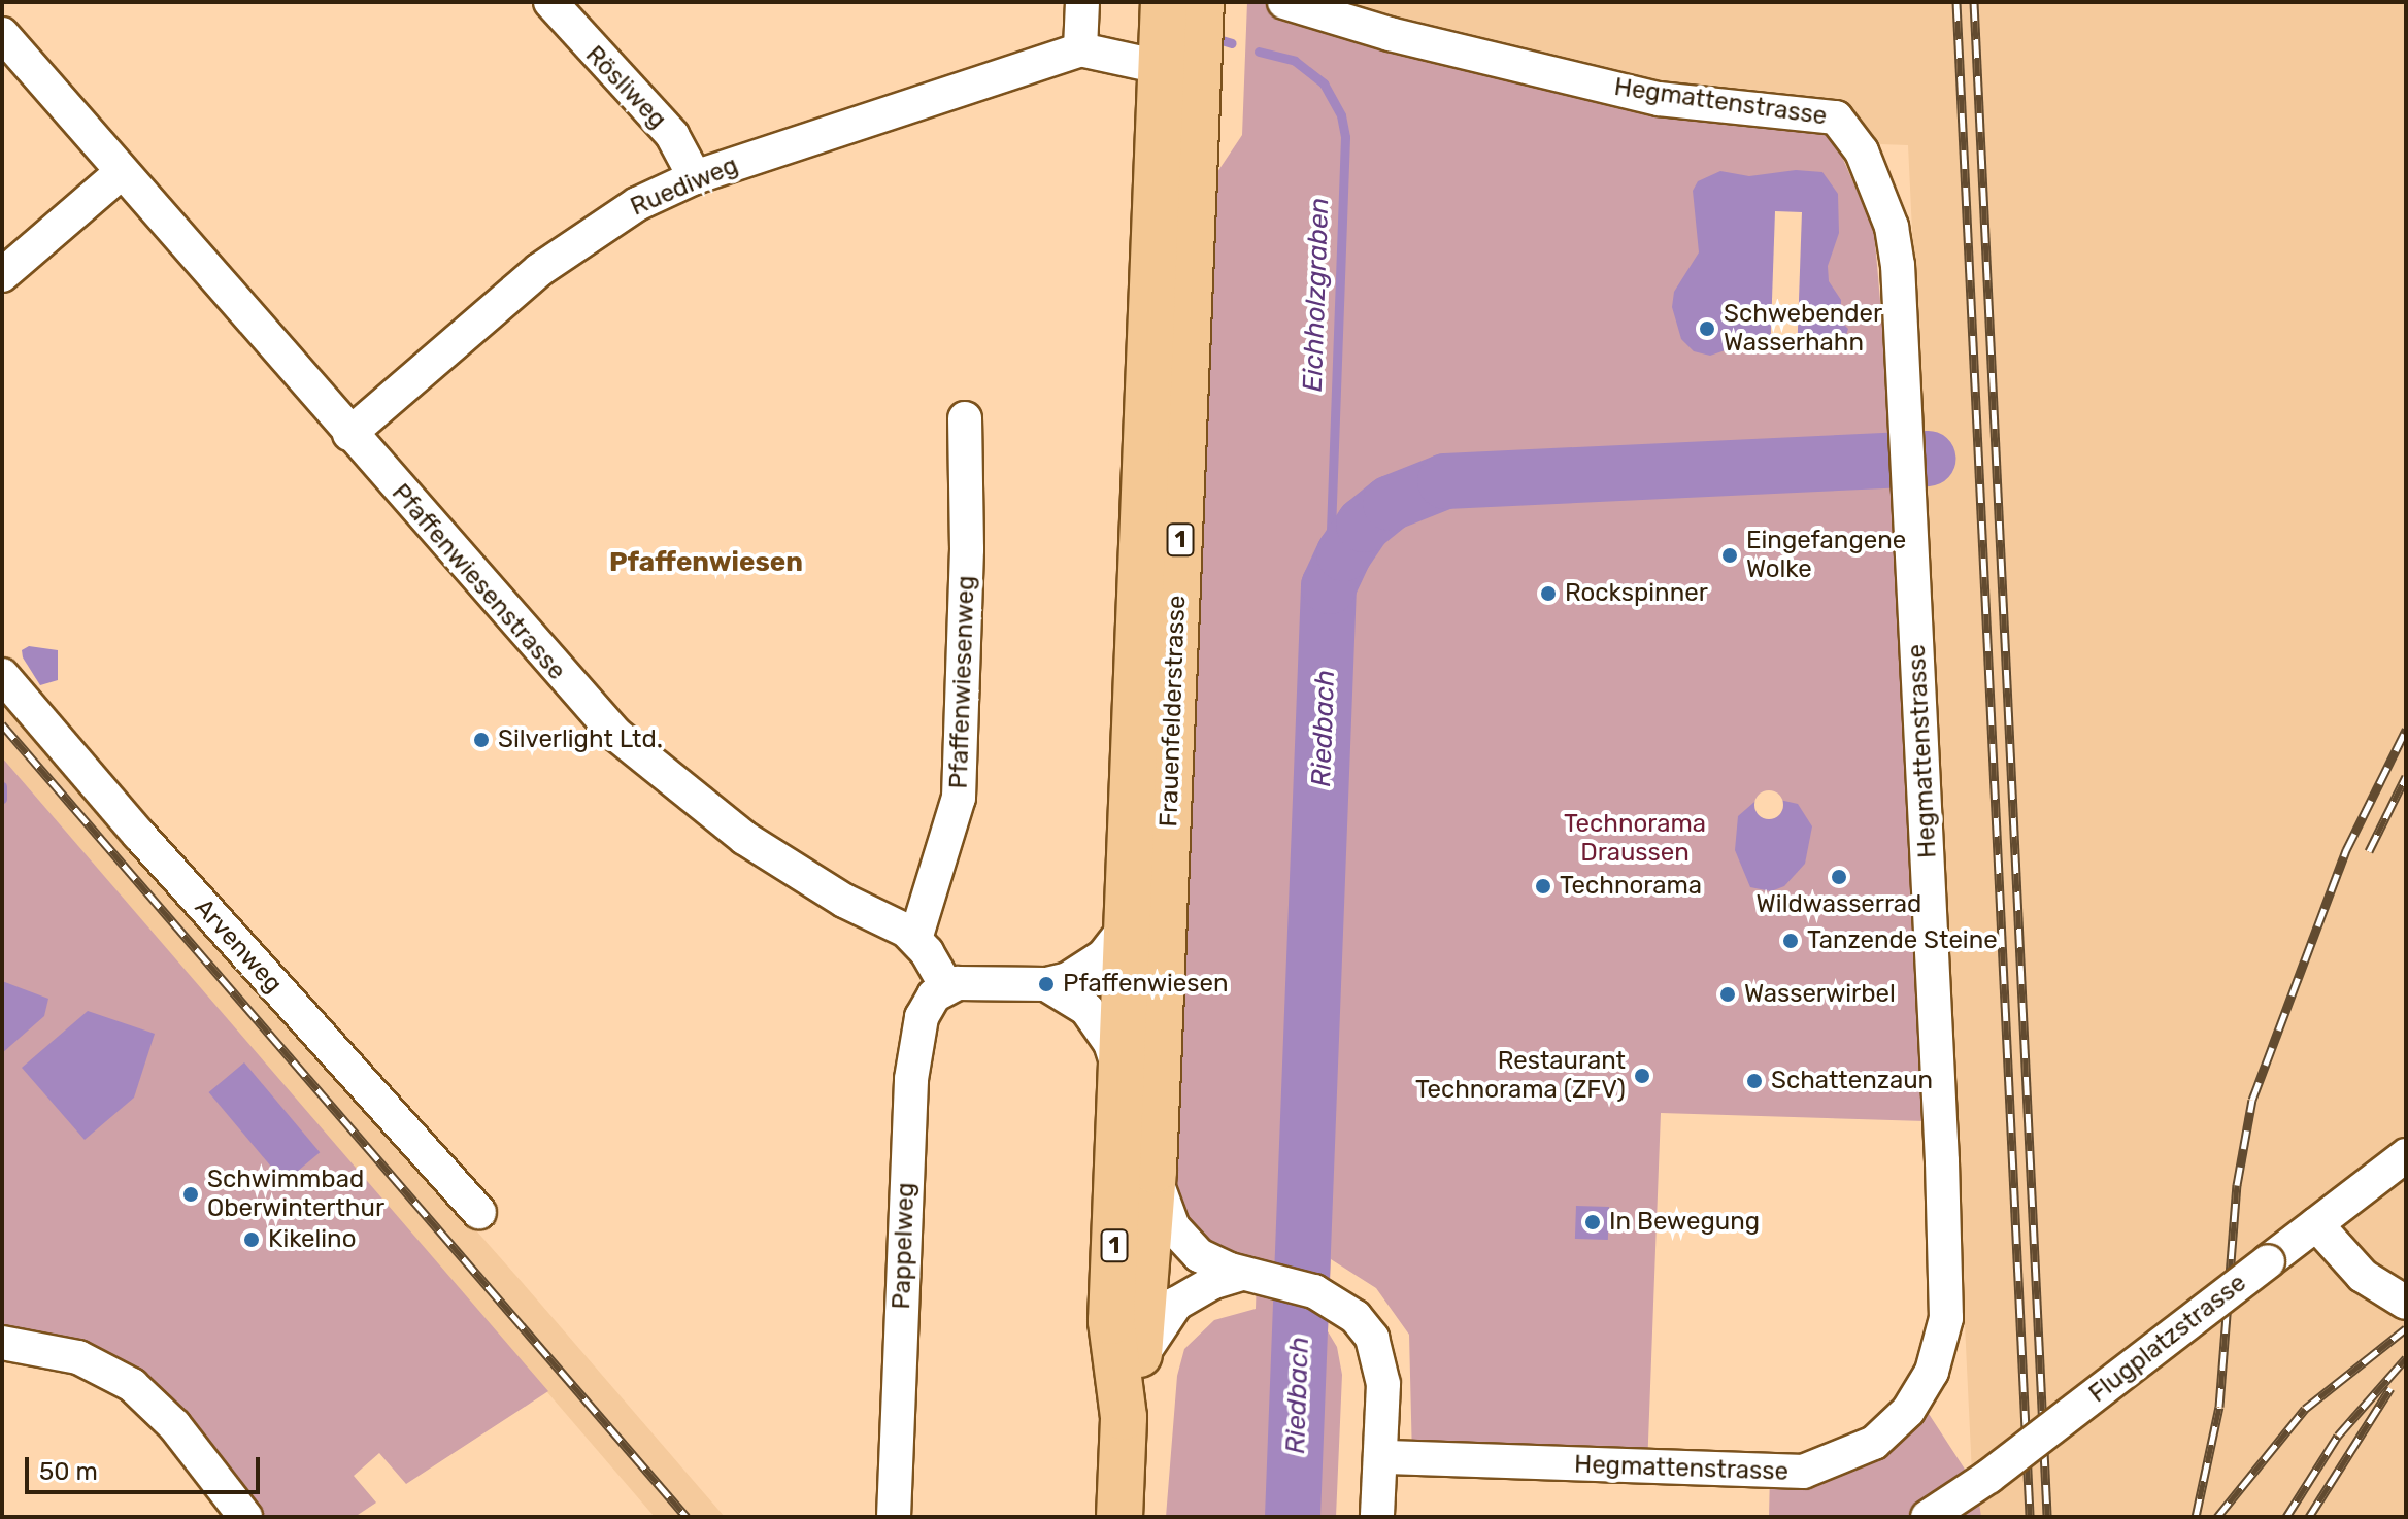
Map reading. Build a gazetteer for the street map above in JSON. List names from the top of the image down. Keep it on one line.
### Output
{"streets":{"main road":["1","Frauenfelderstrasse"],"street":["Rösliweg","Hegmattenstrasse","Ruediweg","Pfaffenwiesenstrasse","Pfaffenwiesenweg","Arvenweg","Pappelweg","Flugplatzstrasse"]},"crossings":[["Rösliweg","Ruediweg"],["Ruediweg","Pfaffenwiesenstrasse"],["Pfaffenwiesenstrasse","Pfaffenwiesenweg"],["Pfaffenwiesenstrasse","Pappelweg"]],"districts":["Pfaffenwiesen"],"water":["Eichholzgraben","Riedbach"],"parks":["Technorama Draussen"],"places":["Schwebender Wasserhahn","Eingefangene Wolke","Rockspinner","Silverlight Ltd.","Wildwasserrad","Technorama","Tanzende Steine","Pfaffenwiesen","Wasserwirbel","Restaurant Technorama (ZFV)","Schattenzaun","Schwimmbad Oberwinterthur","In Bewegung","Kikelino"],"scale_bar":"50 m"}
